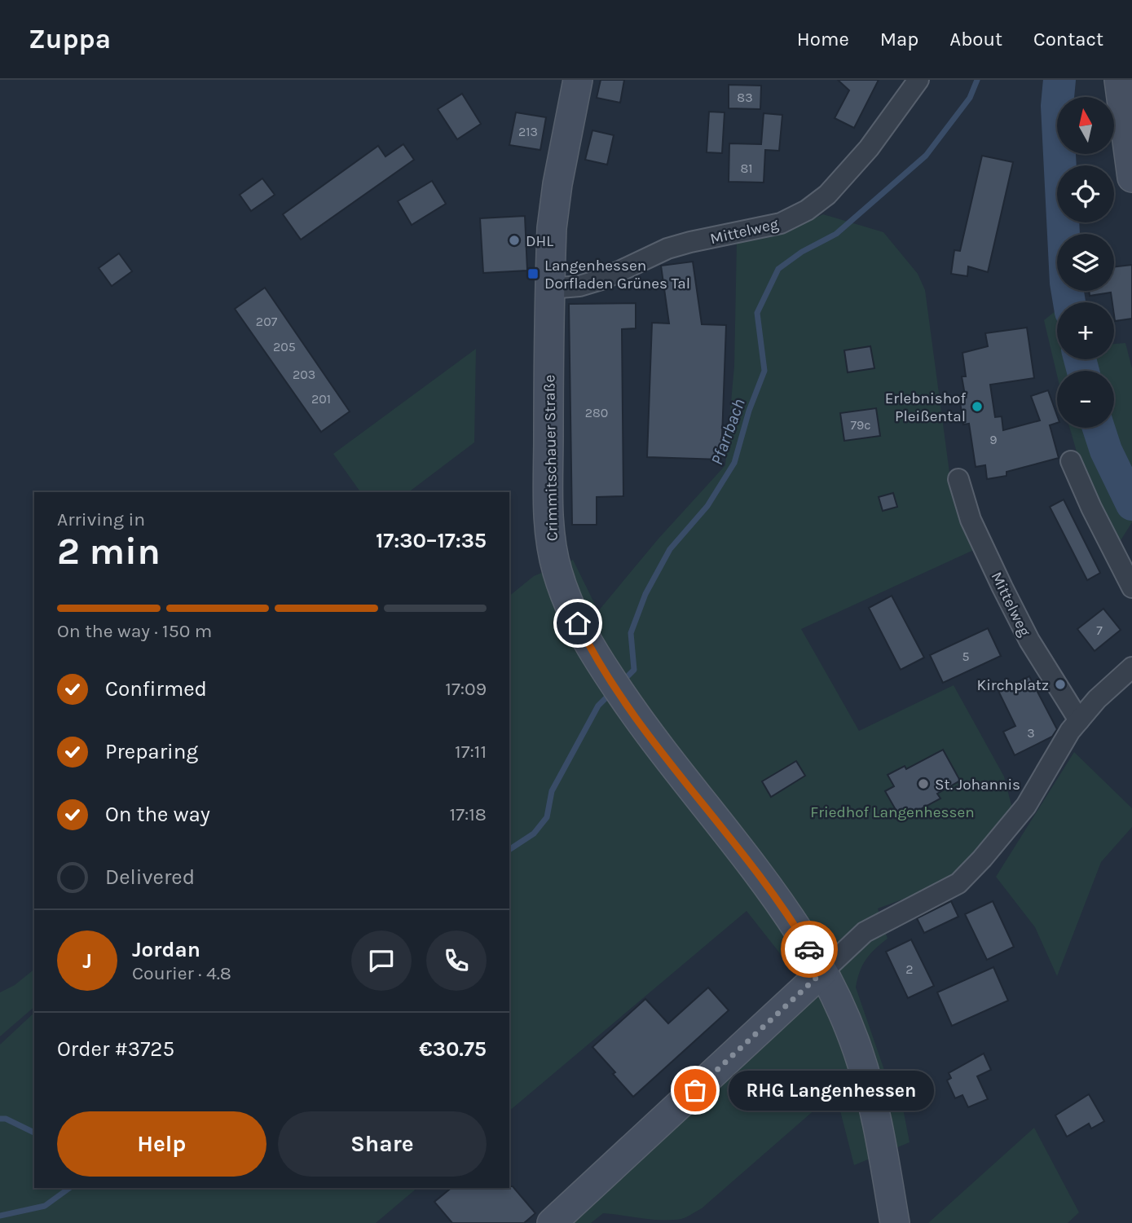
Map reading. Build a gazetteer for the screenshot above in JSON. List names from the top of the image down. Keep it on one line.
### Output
{"streets":{"street":["Mittelweg","Crimmitschauer Straße"]},"crossings":[["Mittelweg","Crimmitschauer Straße"]],"water":["Pfarrbach"],"parks":["Friedhof Langenhessen"],"places":{"other":["DHL","Erlebnishof Pleißental","Kirchplatz","St. Johannis","RHG Langenhessen"],"transit":["Langenhessen Dorfladen Grünes Tal"]},"house_numbers":["83","213","81","207","205","203","201","280","79c","9","7","5","3","2"],"north":"top","page":{"header":"Zuppa","nav":["Home","Map","About","Contact"],"map_buttons":["+","−"],"heading":["2 min","Arriving in","17:30–17:35"],"panel":["Jordan","Courier · 4.8","Order #3725","€30.75"],"bar":"On the way · 150 m","list":[["Confirmed","17:09"],["Preparing","17:11"],["On the way","17:18"],"Delivered"],"round":"J","bubble":"RHG Langenhessen","buttons":["Help","Share"]}}
